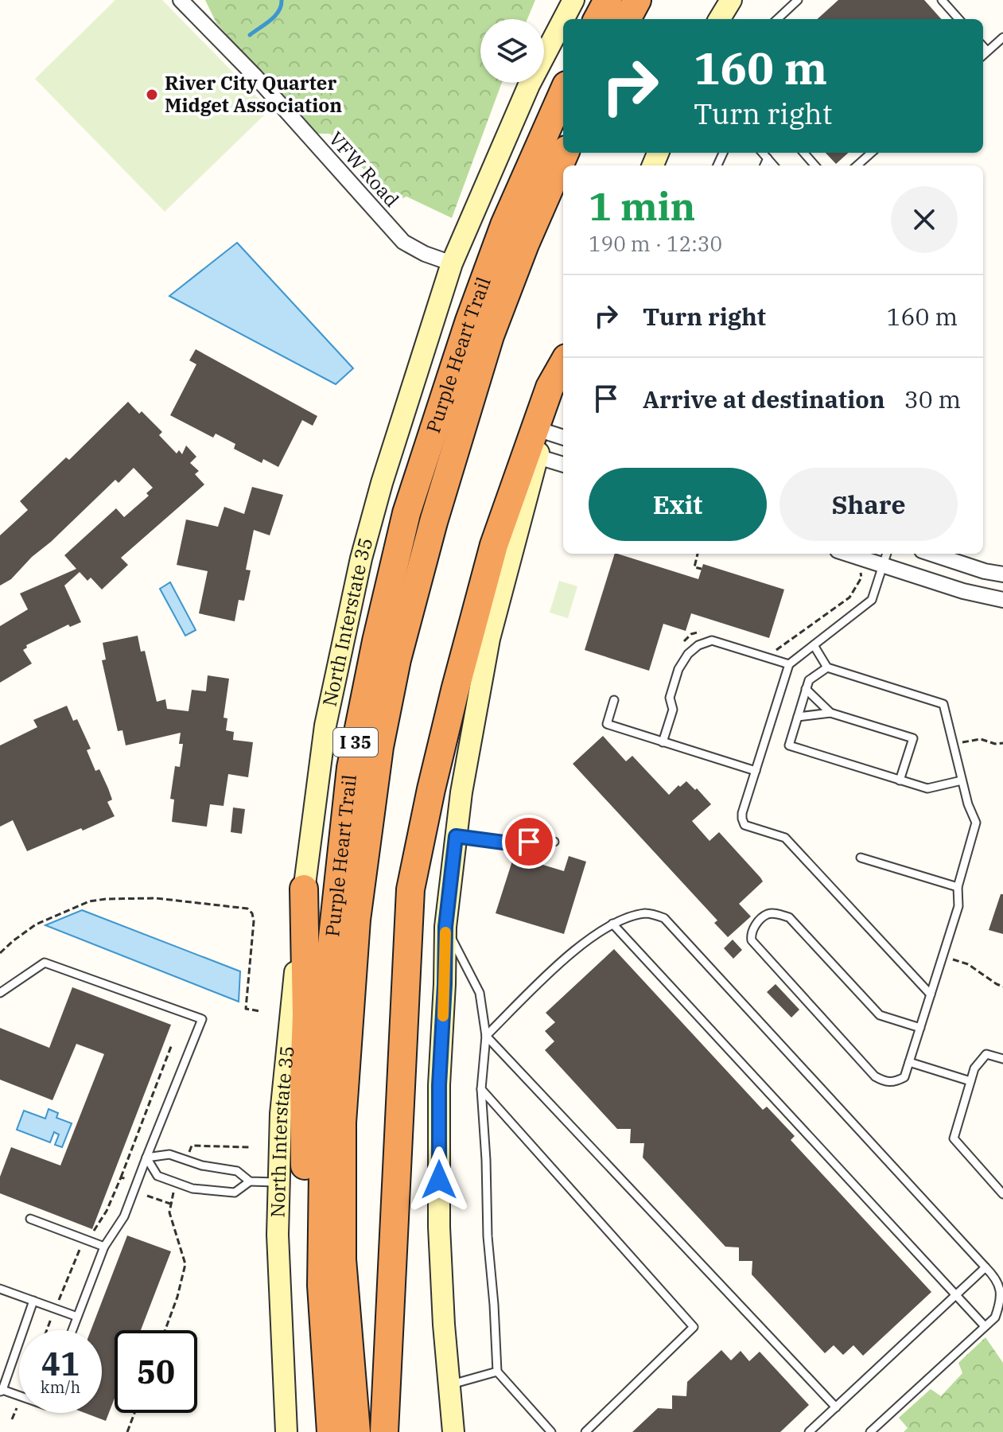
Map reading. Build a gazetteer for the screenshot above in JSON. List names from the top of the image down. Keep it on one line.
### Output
{"streets":{"highway":["Purple Heart Trail","I 35"],"main road":["North Interstate 35"],"street":["VFW Road"]},"crossings":[["VFW Road","North Interstate 35"]],"places":["River City Quarter Midget Association"],"page":{"turn":["160 m","Turn right"],"heading":["1 min","190 m · 12:30"],"list":[{"name":"Turn right","value":"160 m"},{"name":"Arrive at destination","value":"30 m"}],"buttons":["Exit","Share"],"speed":"41 km/h","limit":"50"}}
